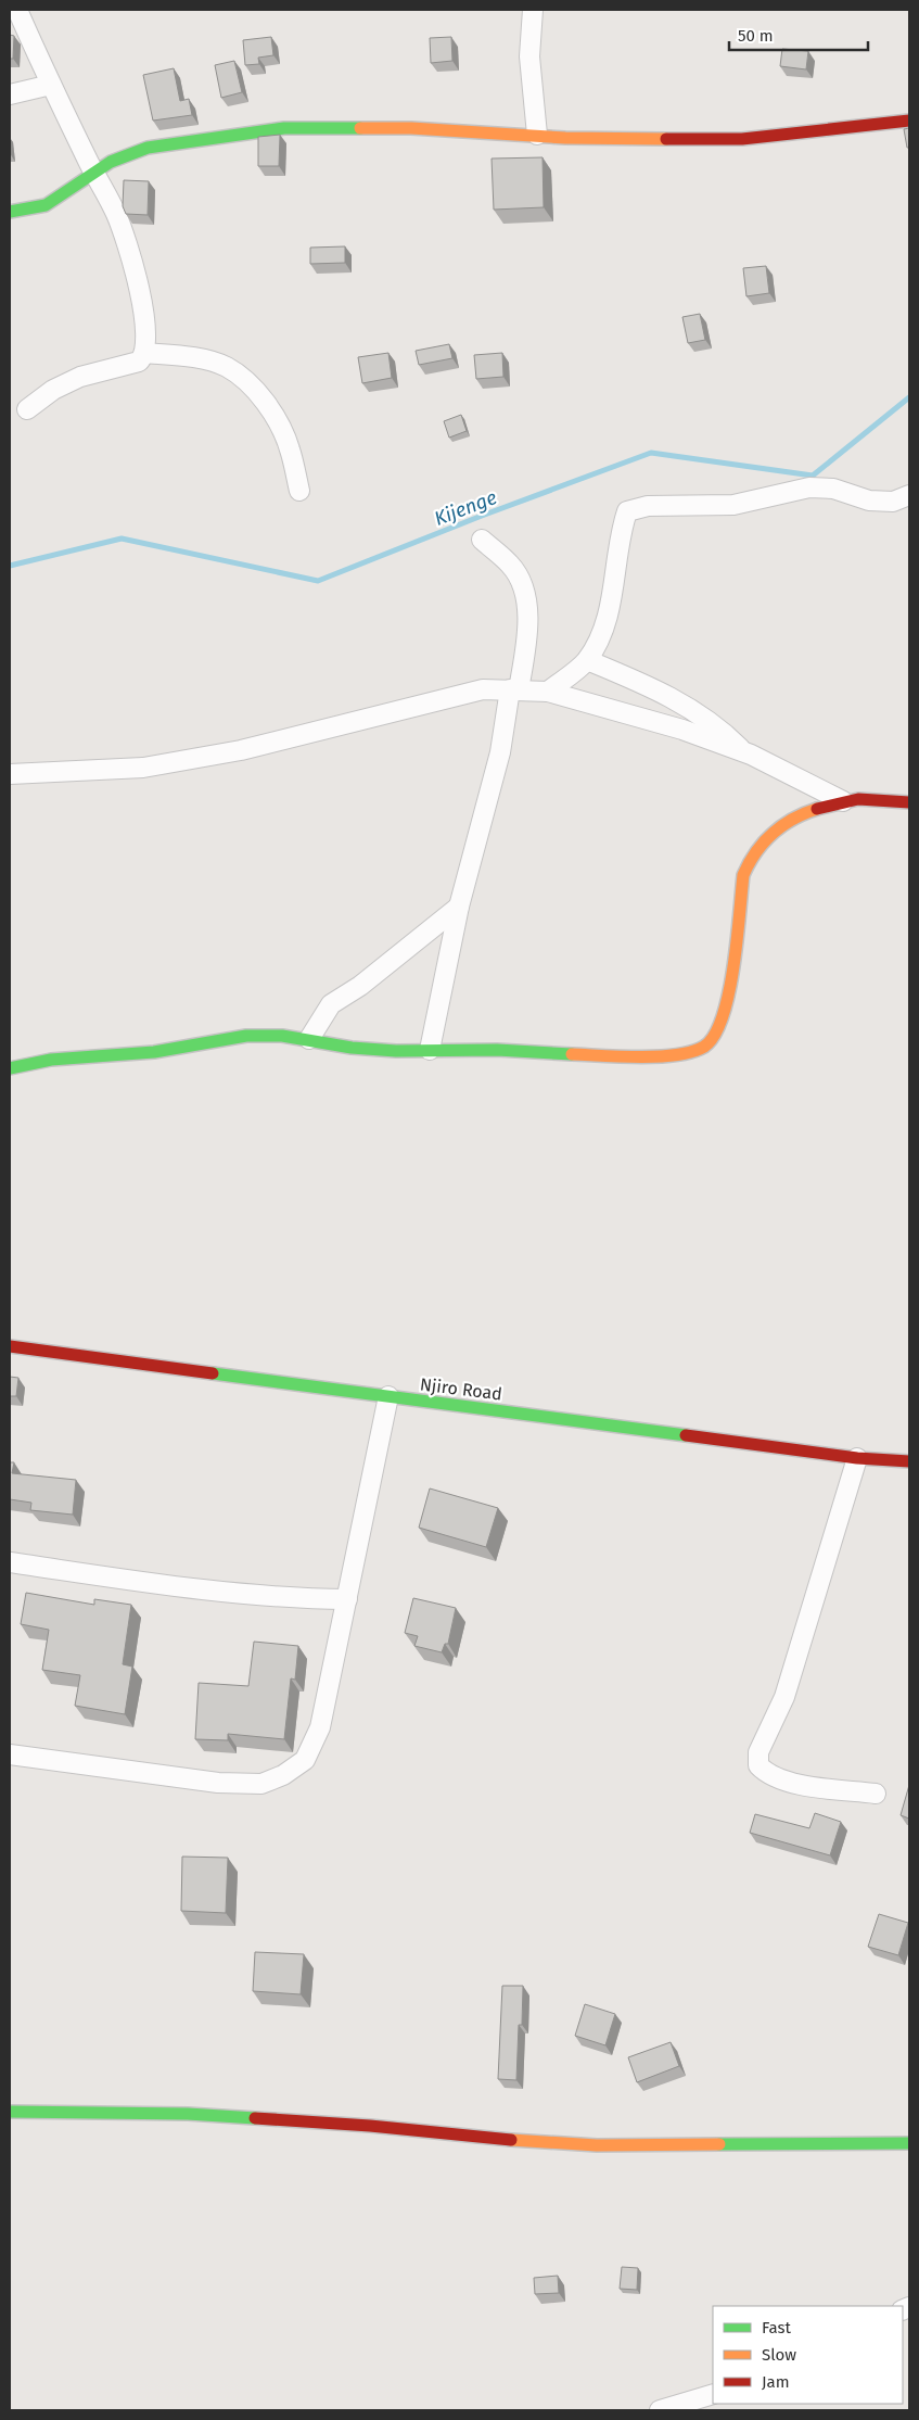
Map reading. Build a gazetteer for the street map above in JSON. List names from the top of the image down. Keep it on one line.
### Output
{"streets":{"street":["Njiro Road"]},"water":["Kijenge"],"legend":["Fast","Slow","Jam"],"scale_bar":"50 m"}
